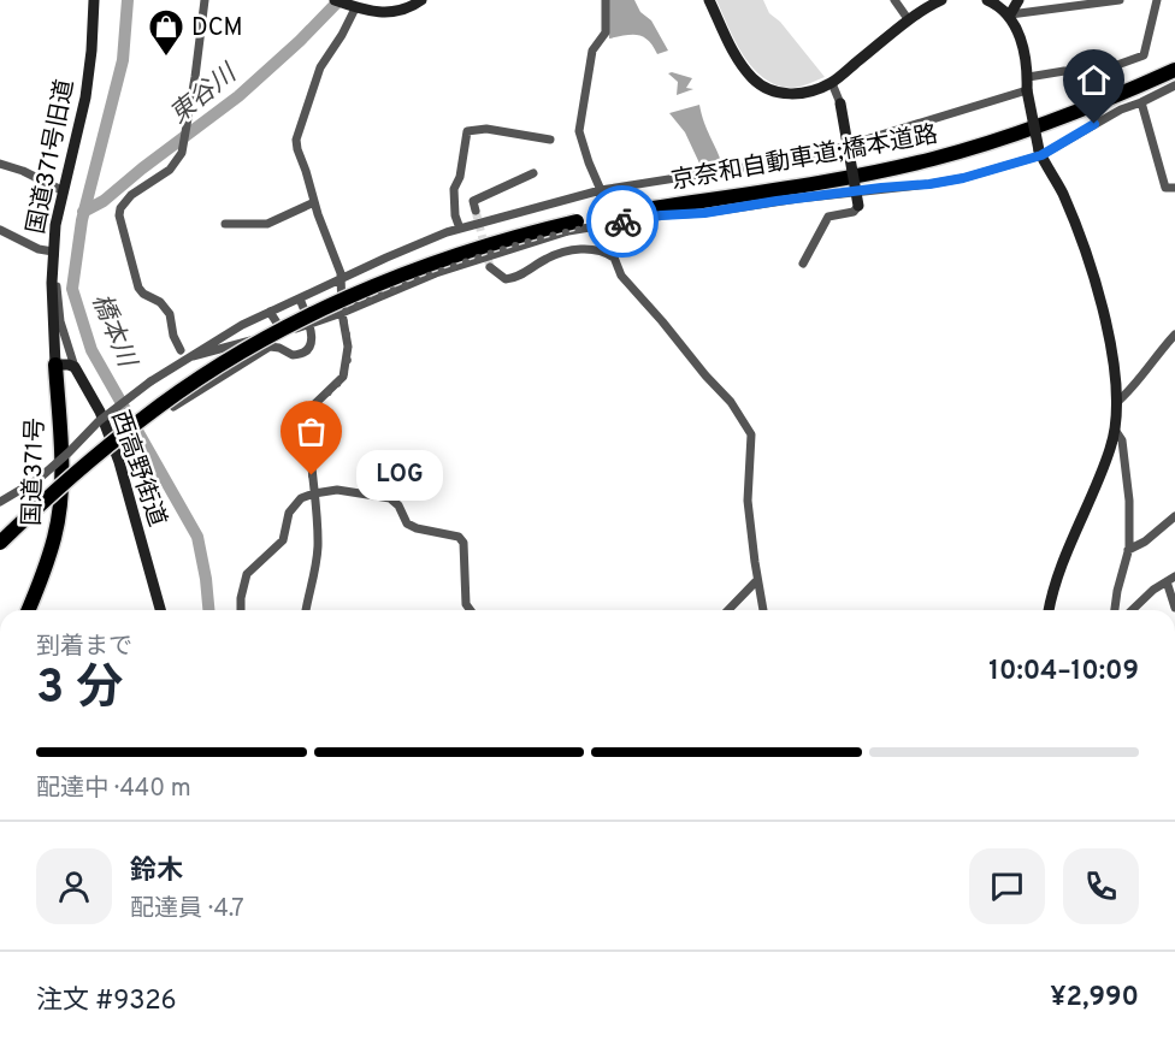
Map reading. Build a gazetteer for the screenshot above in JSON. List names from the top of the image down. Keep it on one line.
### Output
{"streets":{"highway":["京奈和自動車道;橋本道路","国道371号"],"street":["国道371号旧道","西高野街道"]},"crossings":[["国道371号旧道","西高野街道"],["国道371号旧道","国道371号"]],"water":["東谷川","橋本川"],"places":{"shop":["DCM"],"other":["LOG"]},"page":{"bubble":"LOG","heading":["3 分","到着まで","10:04–10:09"],"panel":["鈴木","配達員 · 4.7","注文 #9326","¥2,990"],"bar":"配達中 · 440 m"}}
